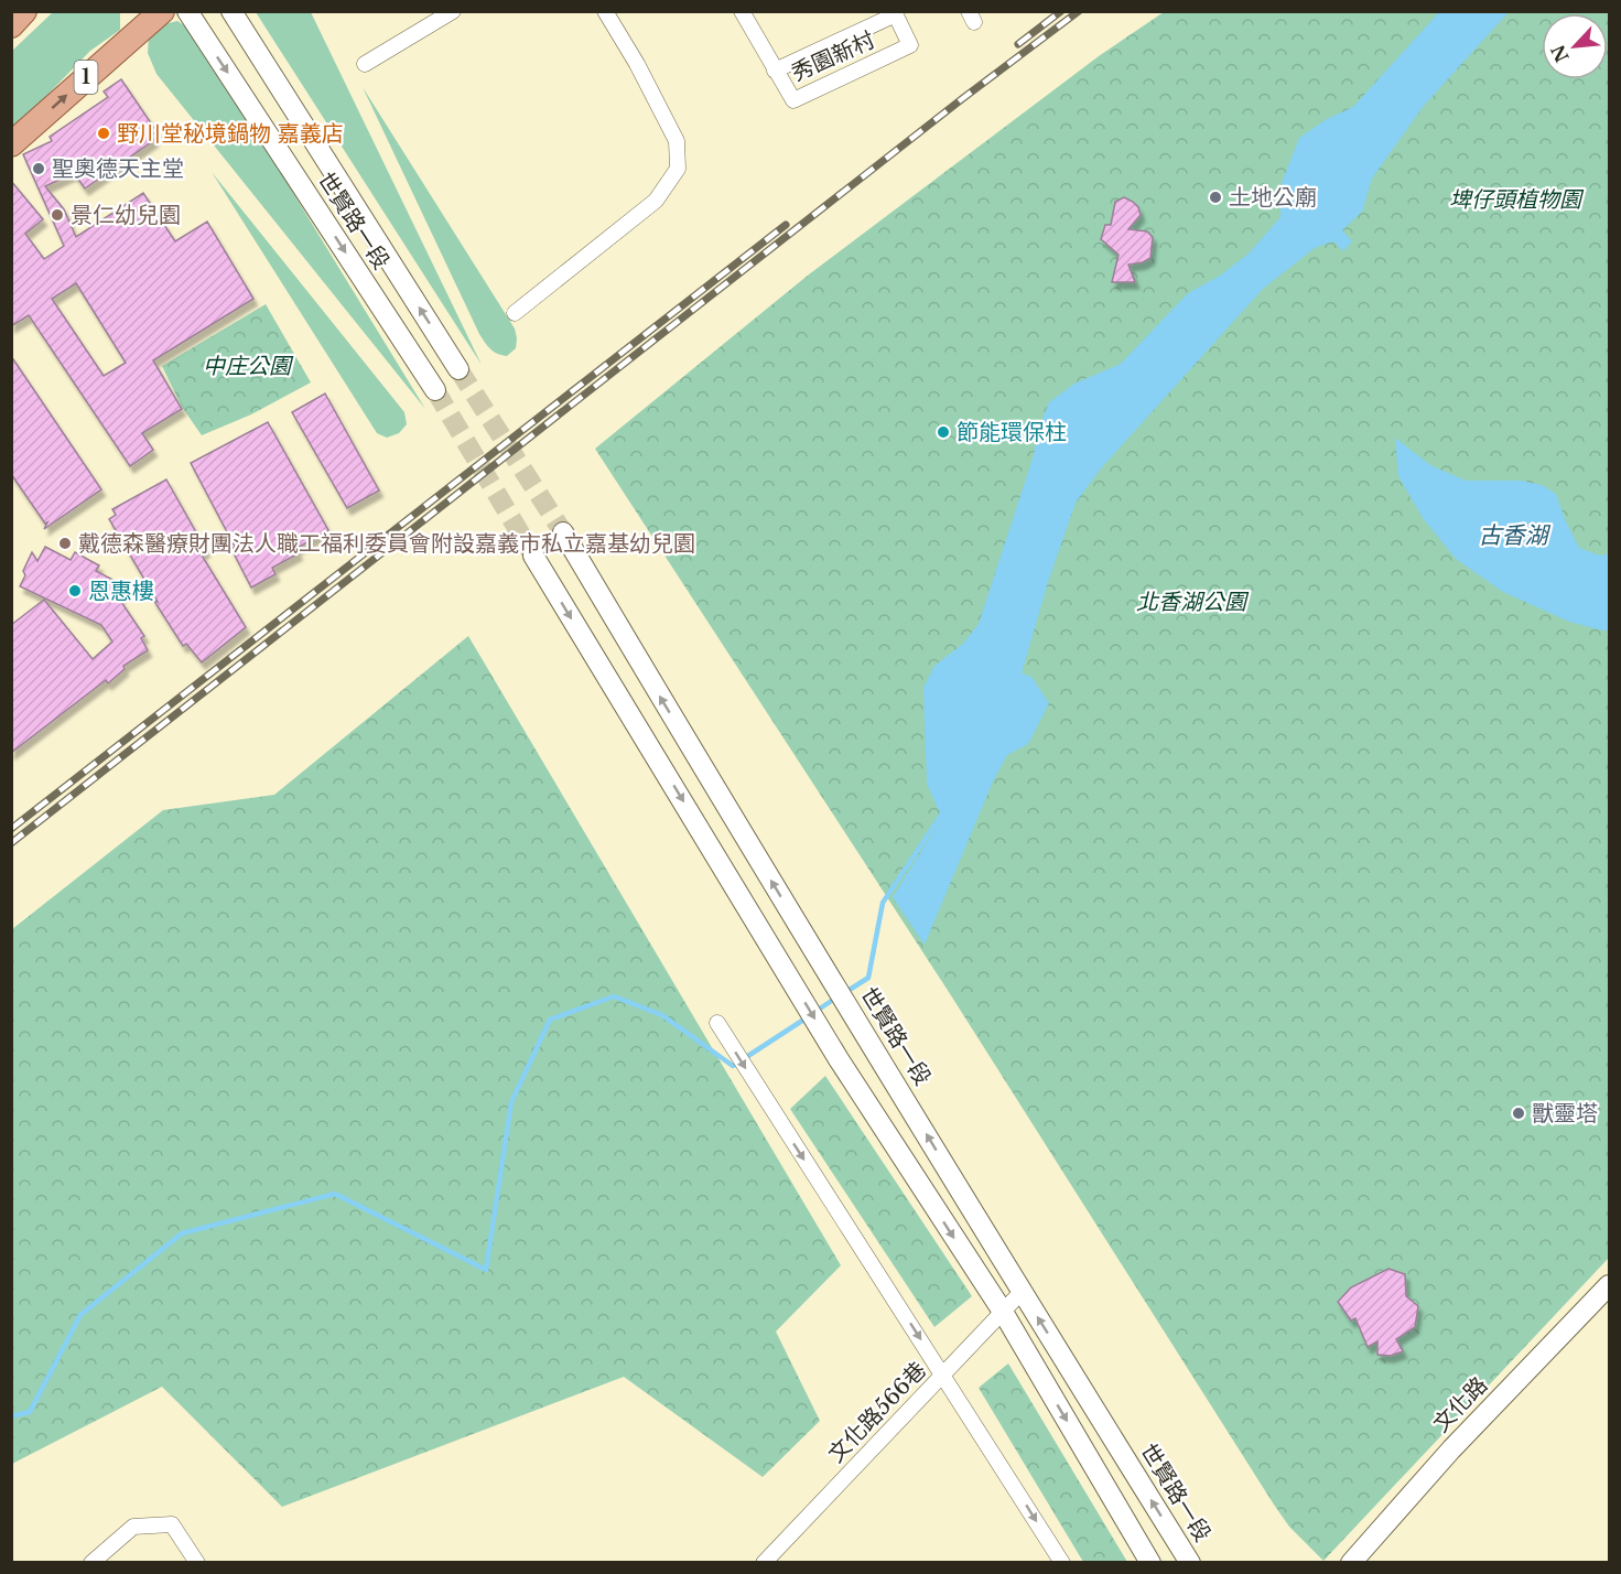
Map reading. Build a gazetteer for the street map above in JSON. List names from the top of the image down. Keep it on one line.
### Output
{"streets":{"main road":["1"],"street":["秀園新村","世賢路一段","文化路","文化路566巷"]},"crossings":[["世賢路一段","文化路566巷"]],"water":["古香湖"],"parks":["埤仔頭植物園","中庄公園","北香湖公園"],"places":["野川堂秘境鍋物 嘉義店","聖奧德天主堂","土地公廟","景仁幼兒園","節能環保柱","戴德森醫療財團法人職工福利委員會附設嘉義市私立嘉基幼兒園","恩惠樓","獸靈塔"],"north":"bottom left"}
